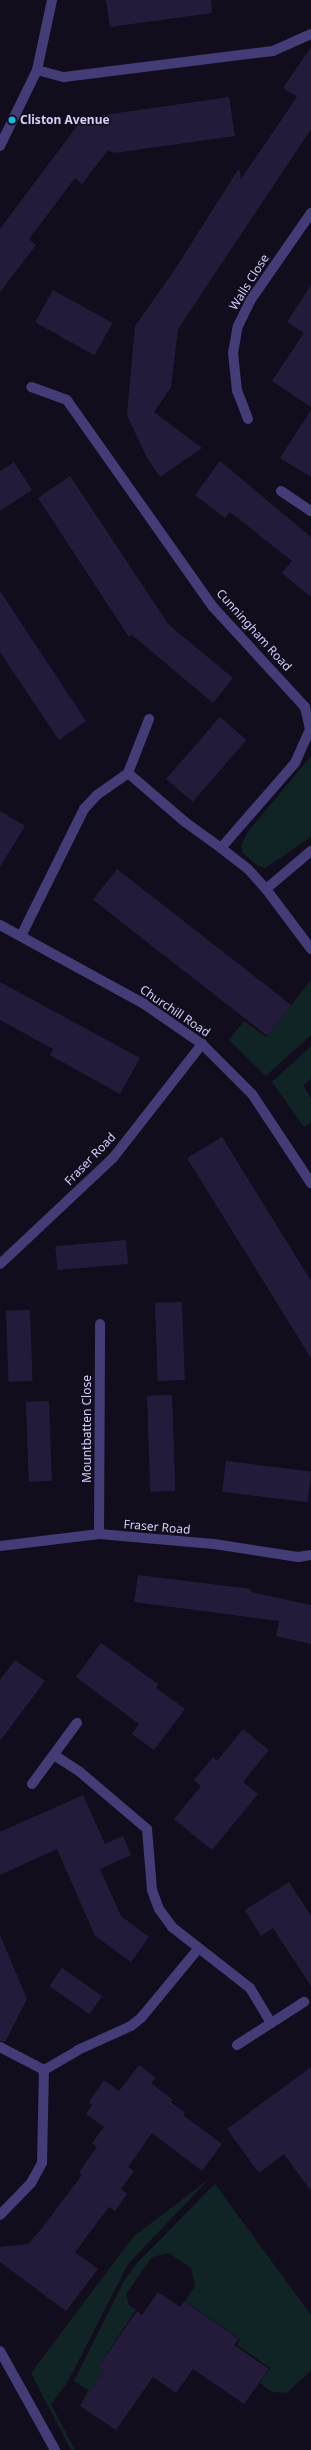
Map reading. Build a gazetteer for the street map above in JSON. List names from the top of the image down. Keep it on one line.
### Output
{"streets":{"street":["Walls Close","Cunningham Road","Churchill Road","Fraser Road","Mountbatten Close"]},"crossings":[["Churchill Road","Fraser Road"],["Fraser Road","Mountbatten Close"]],"places":["Cliston Avenue"]}
